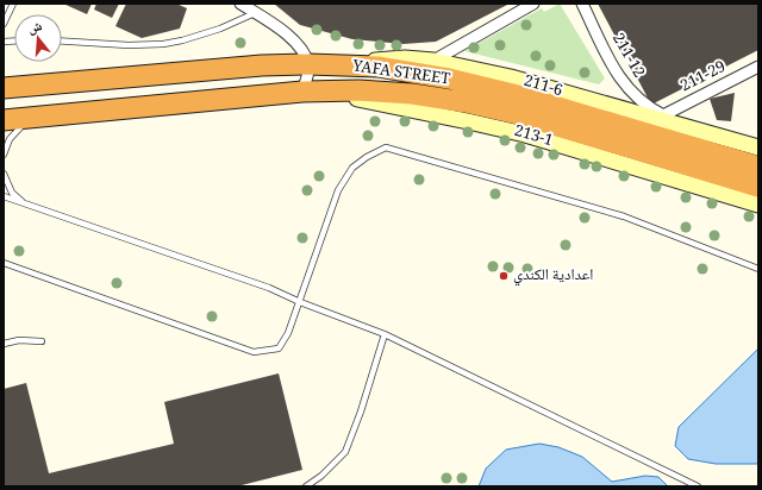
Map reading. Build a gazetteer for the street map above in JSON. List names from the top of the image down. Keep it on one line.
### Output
{"streets":{"highway":["YAFA STREET"],"main road":["211-6","213-1"],"street":["211-12","211-29"]},"crossings":[["211-12","211-29"],["211-12","211-6"],["YAFA STREET","211-6"],["YAFA STREET","213-1"]],"places":["اعدادية الكندي"],"north":"top"}
